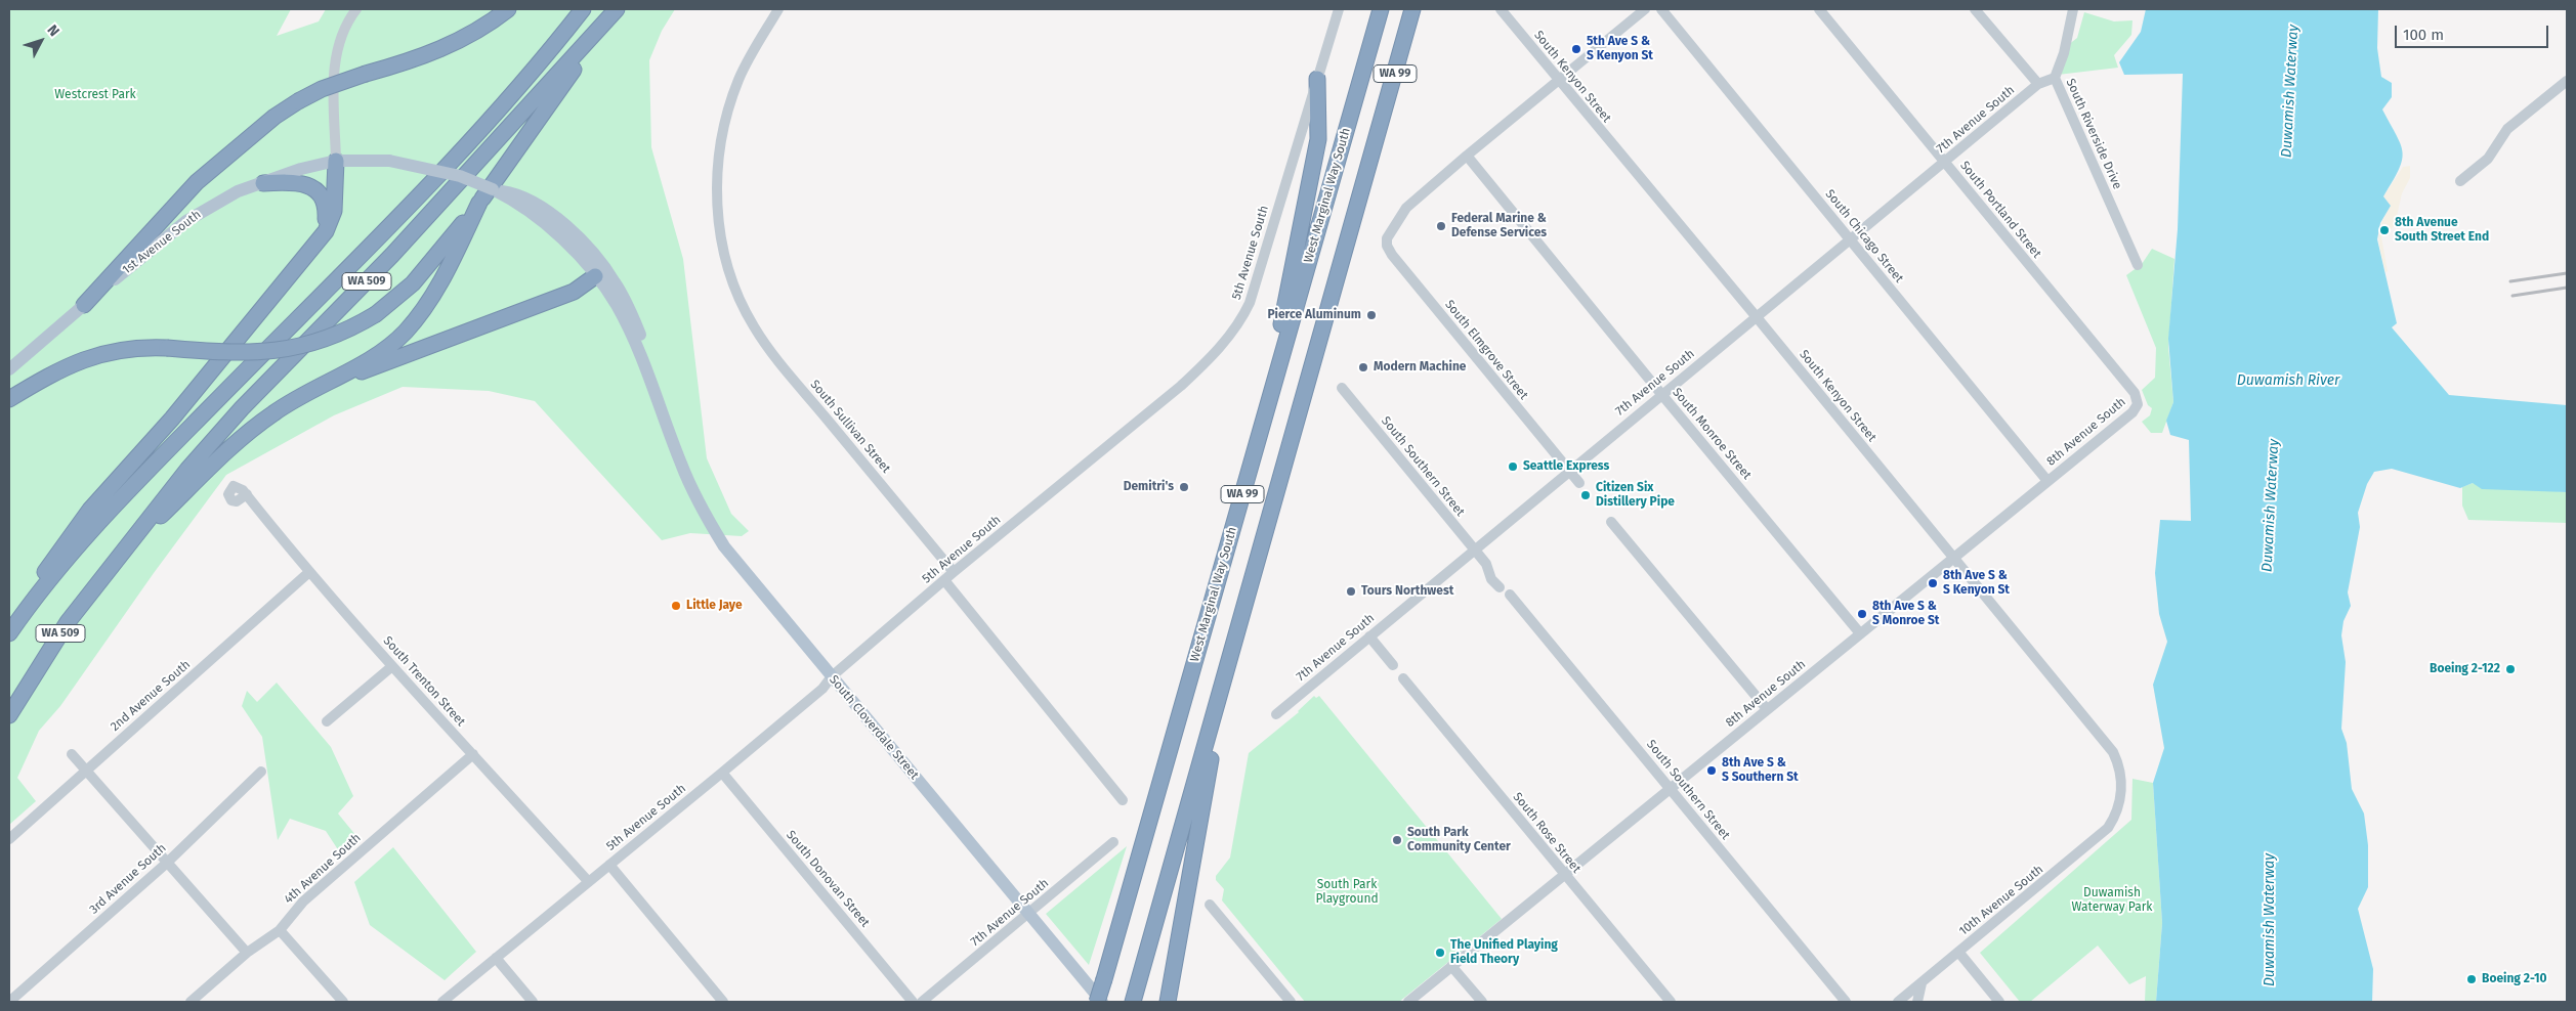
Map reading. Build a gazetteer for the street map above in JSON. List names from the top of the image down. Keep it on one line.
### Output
{"streets":{"highway":["WA 99","West Marginal Way South","WA 509"],"main road":["1st Avenue South","South Cloverdale Street"],"street":["South Kenyon Street","7th Avenue South","South Riverside Drive","South Portland Street","South Chicago Street","5th Avenue South","South Elmgrove Street","South Sullivan Street","8th Avenue South","South Monroe Street","South Southern Street","South Trenton Street","2nd Avenue South","South Rose Street","4th Avenue South","3rd Avenue South","South Donovan Street","10th Avenue South"]},"crossings":[["South Kenyon Street","7th Avenue South"],["South Kenyon Street","8th Avenue South"],["South Kenyon Street","10th Avenue South"],["7th Avenue South","South Riverside Drive"],["7th Avenue South","South Portland Street"],["7th Avenue South","South Chicago Street"],["7th Avenue South","South Elmgrove Street"],["7th Avenue South","South Monroe Street"],["7th Avenue South","South Southern Street"],["7th Avenue South","South Cloverdale Street"],["South Portland Street","8th Avenue South"],["South Chicago Street","8th Avenue South"],["1st Avenue South","South Cloverdale Street"],["5th Avenue South","South Sullivan Street"],["5th Avenue South","South Trenton Street"],["5th Avenue South","South Cloverdale Street"],["5th Avenue South","South Donovan Street"],["South Elmgrove Street","South Monroe Street"],["8th Avenue South","South Monroe Street"],["8th Avenue South","South Southern Street"],["8th Avenue South","South Rose Street"],["South Trenton Street","2nd Avenue South"],["South Trenton Street","4th Avenue South"]],"water":["Duwamish Waterway","Duwamish River"],"parks":["Westcrest Park","South Park Playground","Duwamish Waterway Park"],"places":["5th Ave S & S Kenyon St","Federal Marine & Defense Services","8th Avenue South Street End","Pierce Aluminum","Modern Machine","Seattle Express","Demitri's","Citizen Six Distillery Pipe","8th Ave S & S Kenyon St","Tours Northwest","Little Jaye","8th Ave S & S Monroe St","Boeing 2-122","8th Ave S & S Southern St","South Park Community Center","The Unified Playing Field Theory","Boeing 2-10"],"scale_bar":"100 m","north":"top right"}
